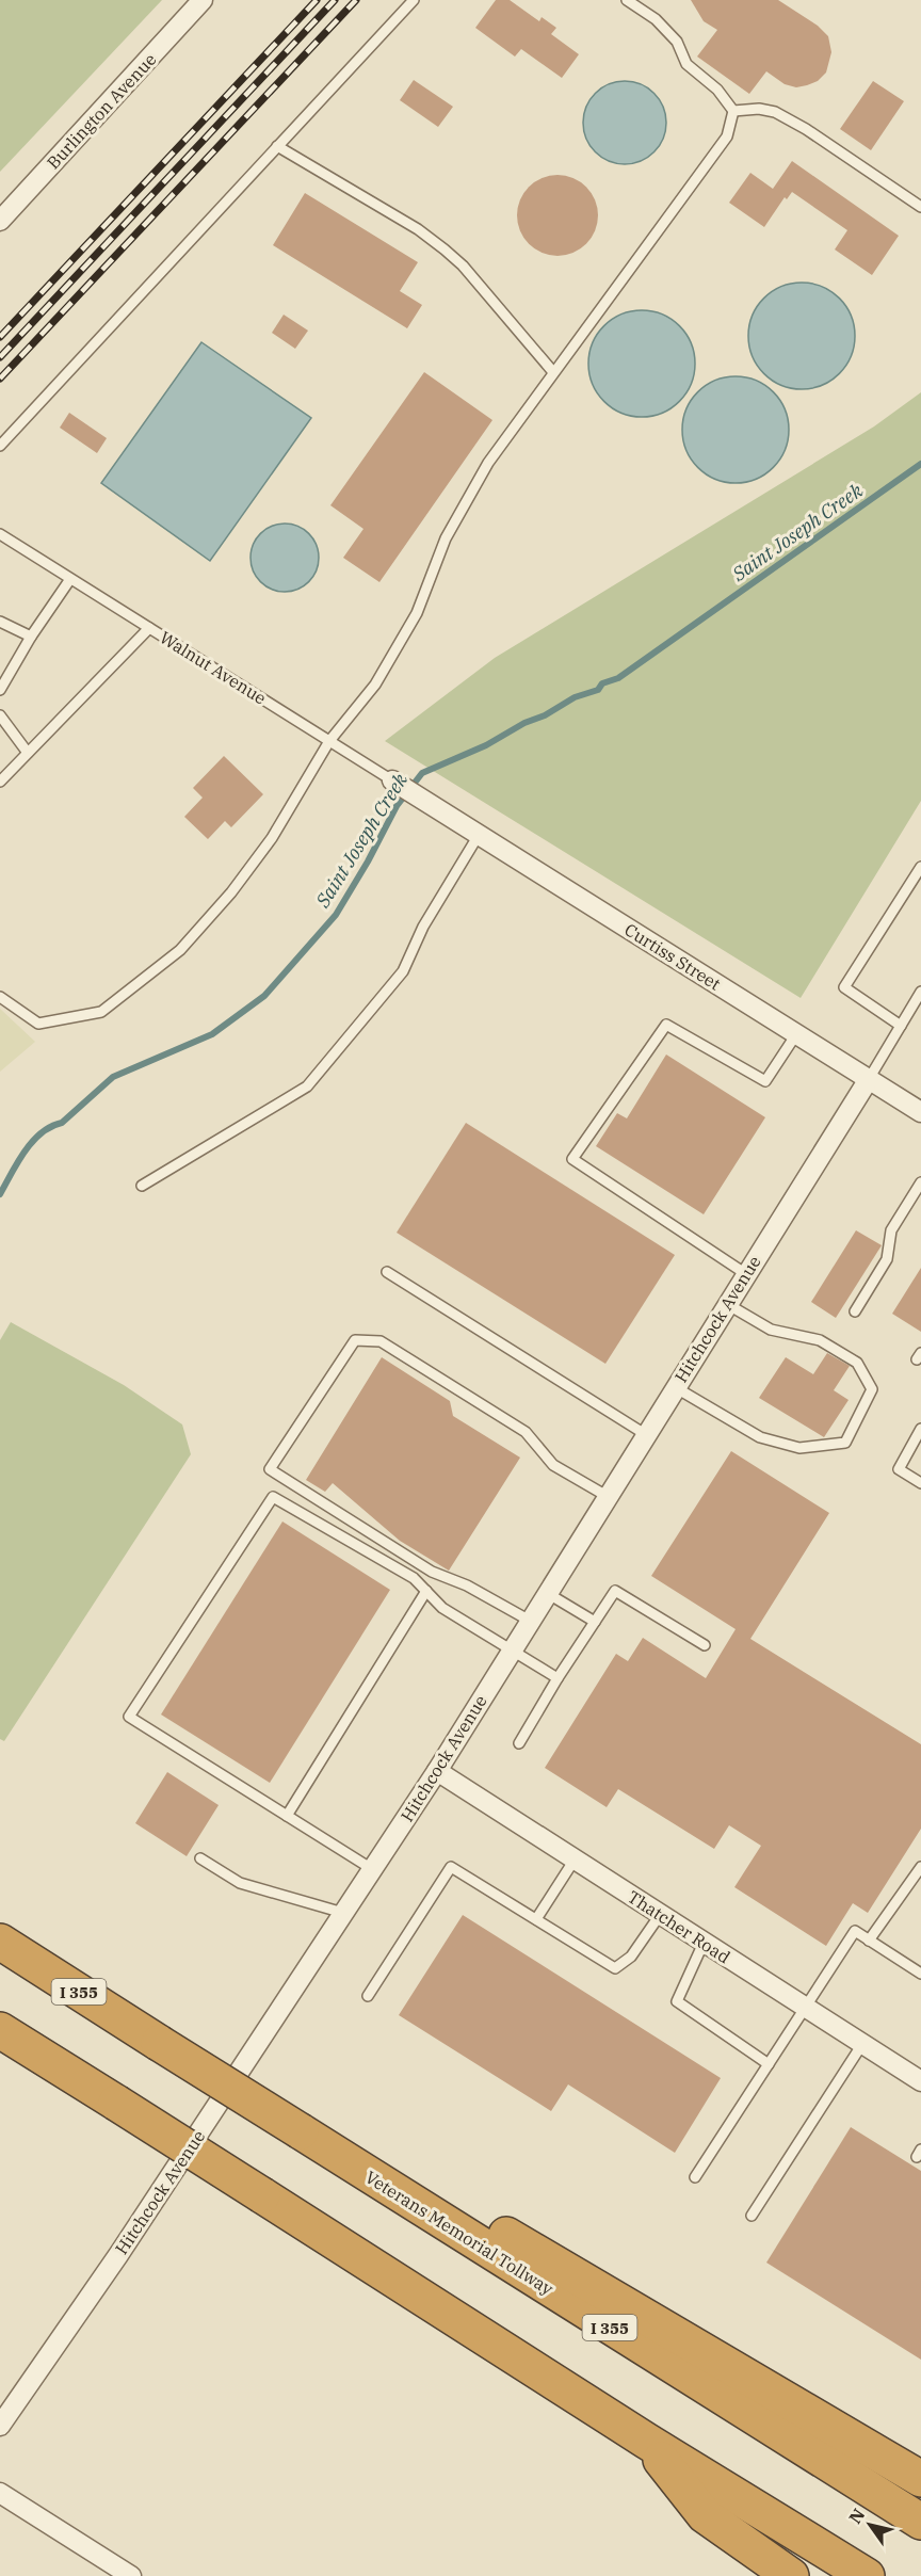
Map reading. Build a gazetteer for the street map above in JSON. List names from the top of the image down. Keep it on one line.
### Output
{"streets":{"highway":["I 355","Veterans Memorial Tollway"],"street":["Burlington Avenue","Walnut Avenue","Curtiss Street","Hitchcock Avenue","Thatcher Road"]},"crossings":[["Walnut Avenue","Curtiss Street"],["Curtiss Street","Hitchcock Avenue"],["Hitchcock Avenue","Thatcher Road"]],"water":["Saint Joseph Creek"],"north":"top left"}
